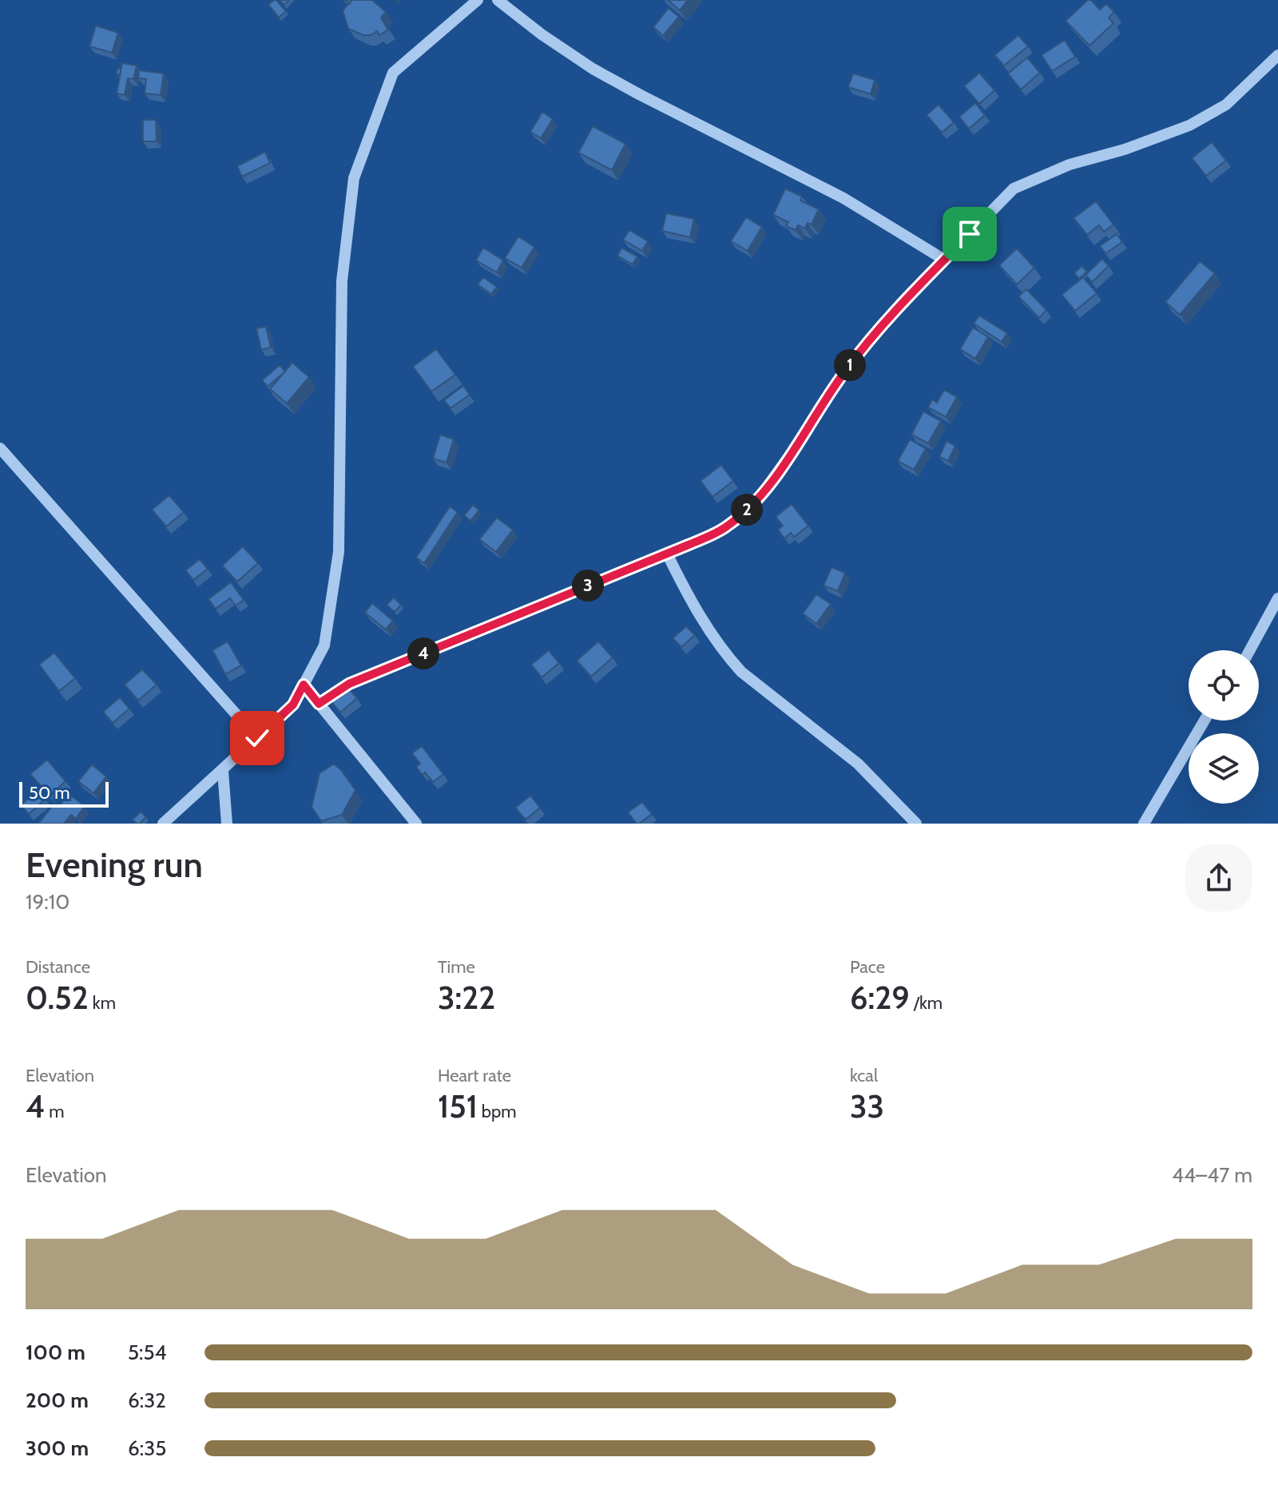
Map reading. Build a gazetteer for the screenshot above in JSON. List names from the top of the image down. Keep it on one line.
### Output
{"scale_bar":"50 m","page":{"pins":["1","2","3","4"],"scale":"50 m","heading":["Evening run","19:10"],"stats":[["Distance","0.52 km"],["Time","3:22"],["Pace","6:29 /km"],["Elevation","4 m"],["Heart rate","151 bpm"],["kcal","33"]],"chart":["Elevation","44–47 m"],"list":[{"name":"100 m","note":"5:54"},{"name":"200 m","note":"6:32"},{"name":"300 m","note":"6:35"}]}}
